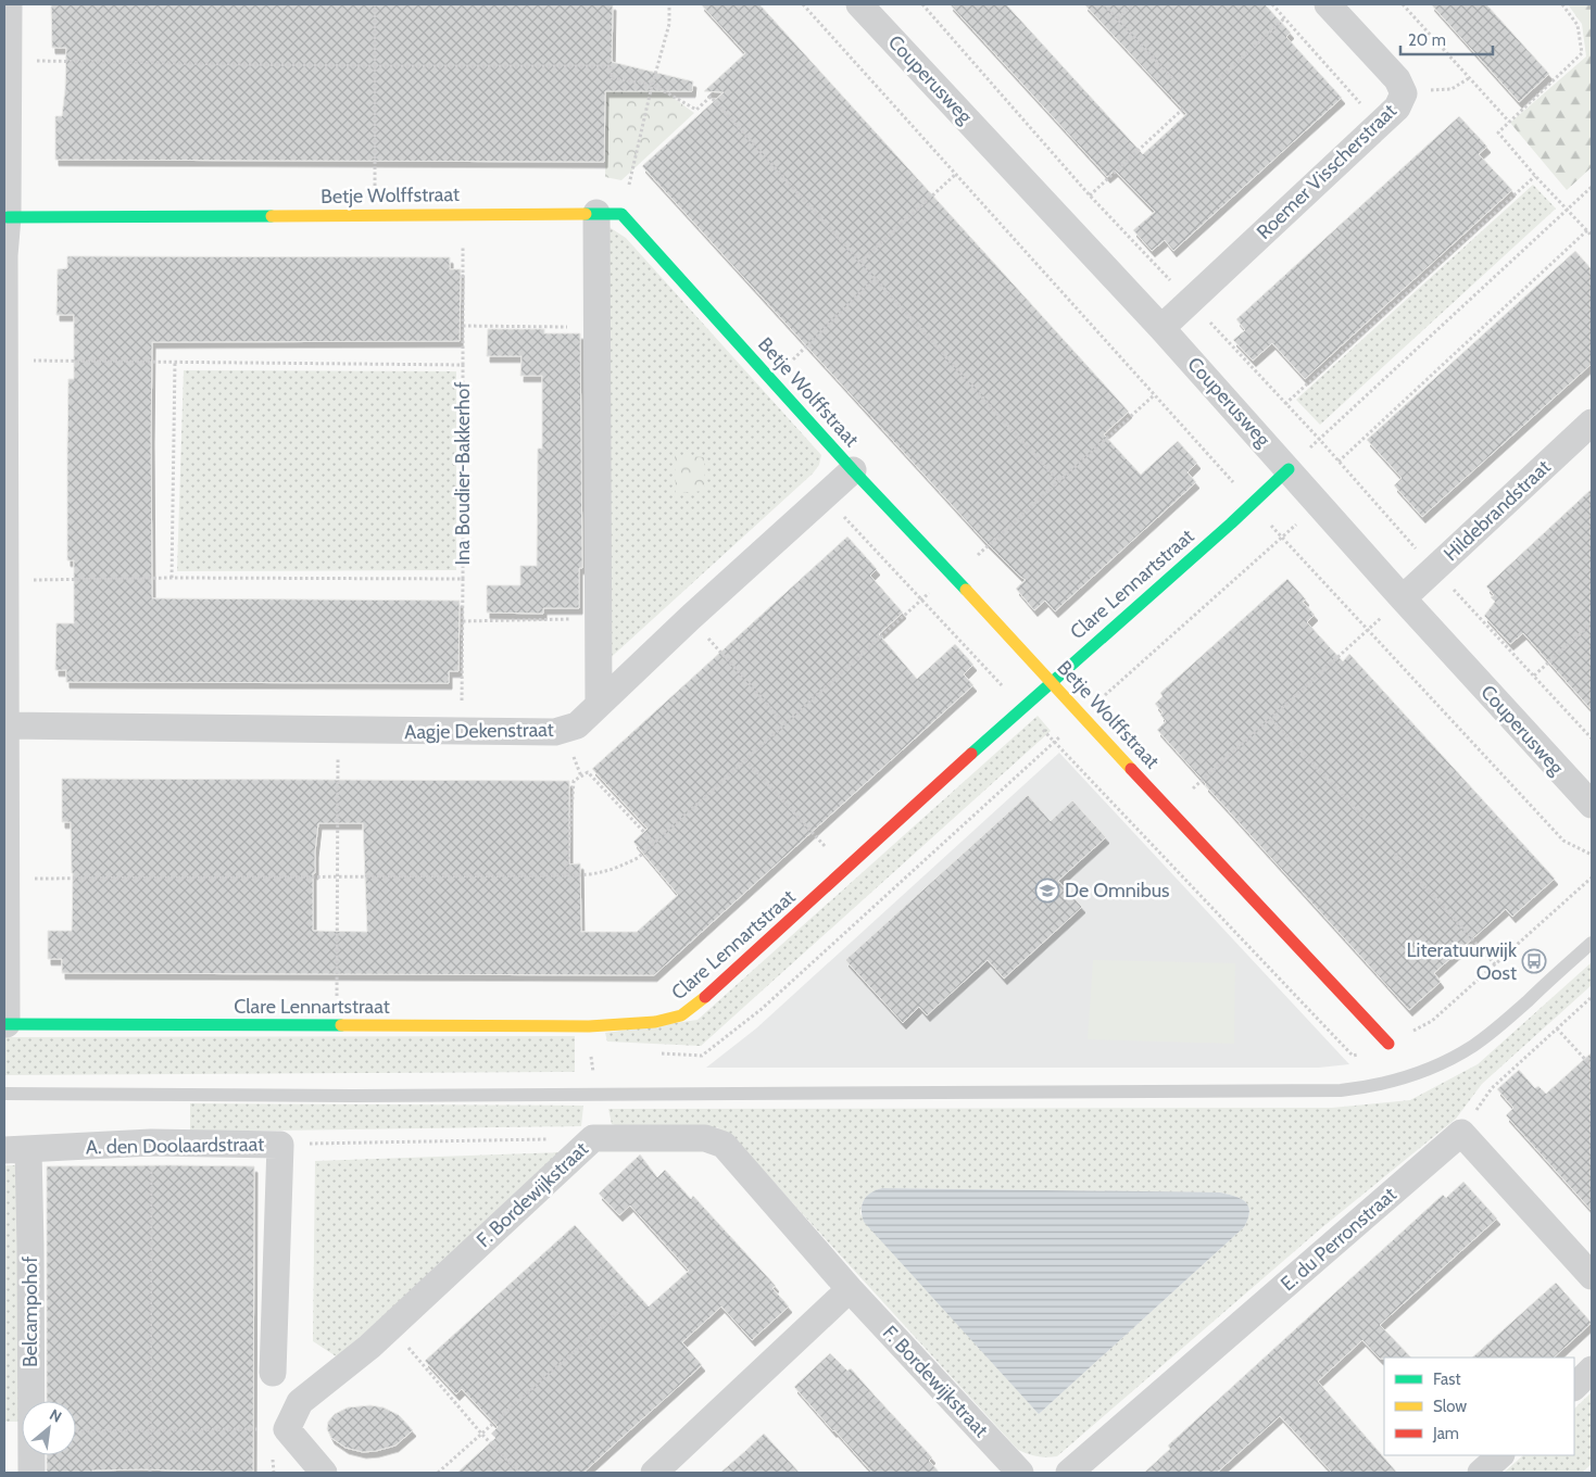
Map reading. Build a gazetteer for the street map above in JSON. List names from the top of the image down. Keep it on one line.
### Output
{"streets":{"street":["Couperusweg","Roemer Visscherstraat","Betje Wolffstraat","Hildebrandstraat","Clare Lennartstraat","Aagje Dekenstraat","A. den Doolaardstraat","F. Bordewijkstraat","E. du Perronstraat","Belcampohof"],"path":["Ina Boudier-Bakkerhof"]},"crossings":[["Couperusweg","Roemer Visscherstraat"],["Couperusweg","Hildebrandstraat"],["Couperusweg","Clare Lennartstraat"],["Betje Wolffstraat","Clare Lennartstraat"],["Betje Wolffstraat","Aagje Dekenstraat"],["A. den Doolaardstraat","Belcampohof"]],"places":{"school or university":["De Omnibus"],"bus stop":["Literatuurwijk Oost"]},"legend":["Fast","Slow","Jam"],"scale_bar":"20 m","north":"top right"}
